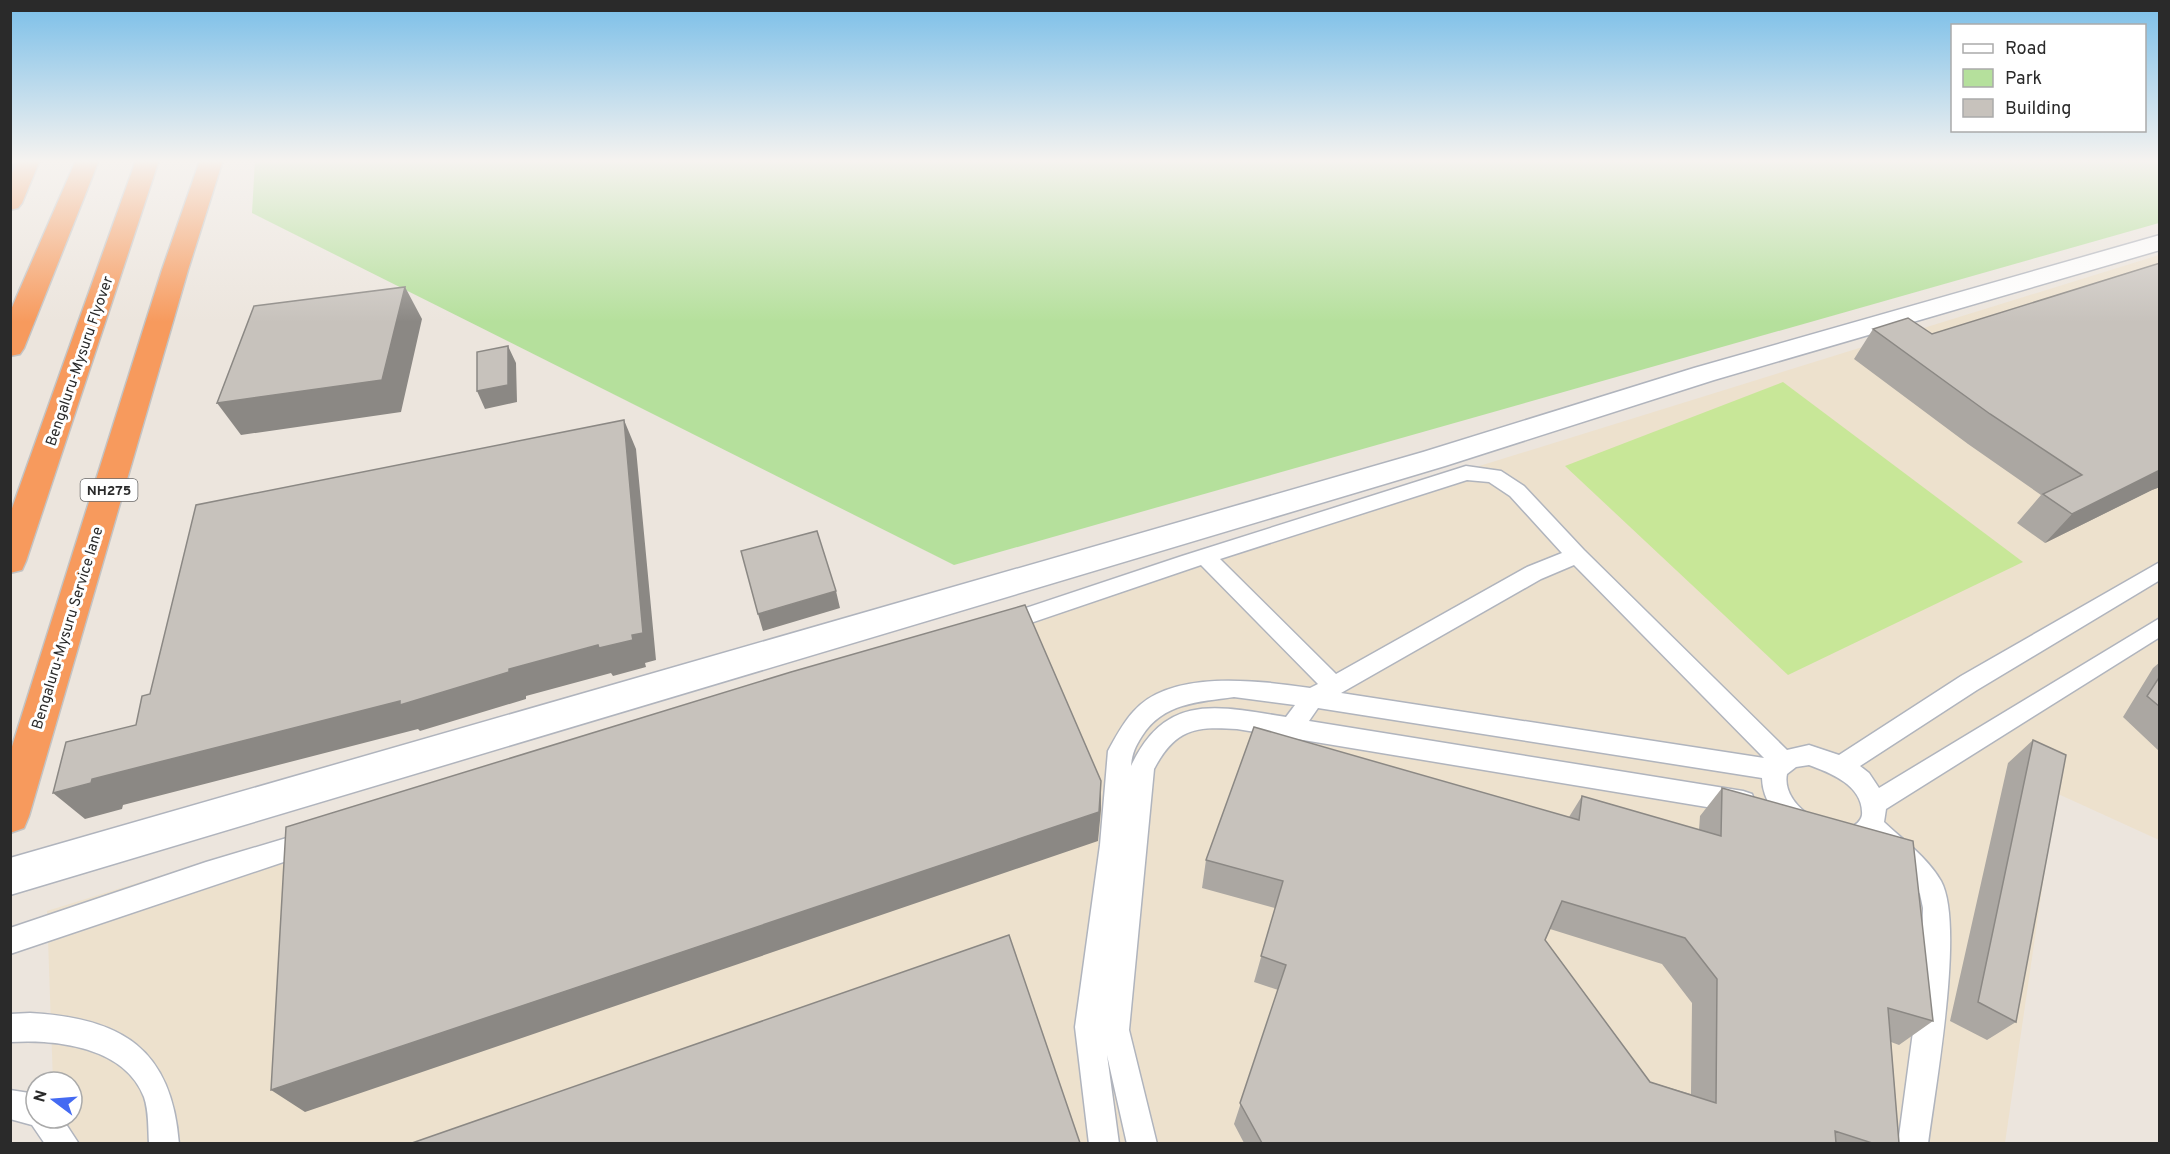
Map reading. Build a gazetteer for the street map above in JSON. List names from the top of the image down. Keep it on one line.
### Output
{"streets":{"highway":["Bengaluru-Mysuru Flyover","NH275","Bengaluru-Mysuru Service lane"]},"legend":["Road","Park","Building"],"north":"left"}
